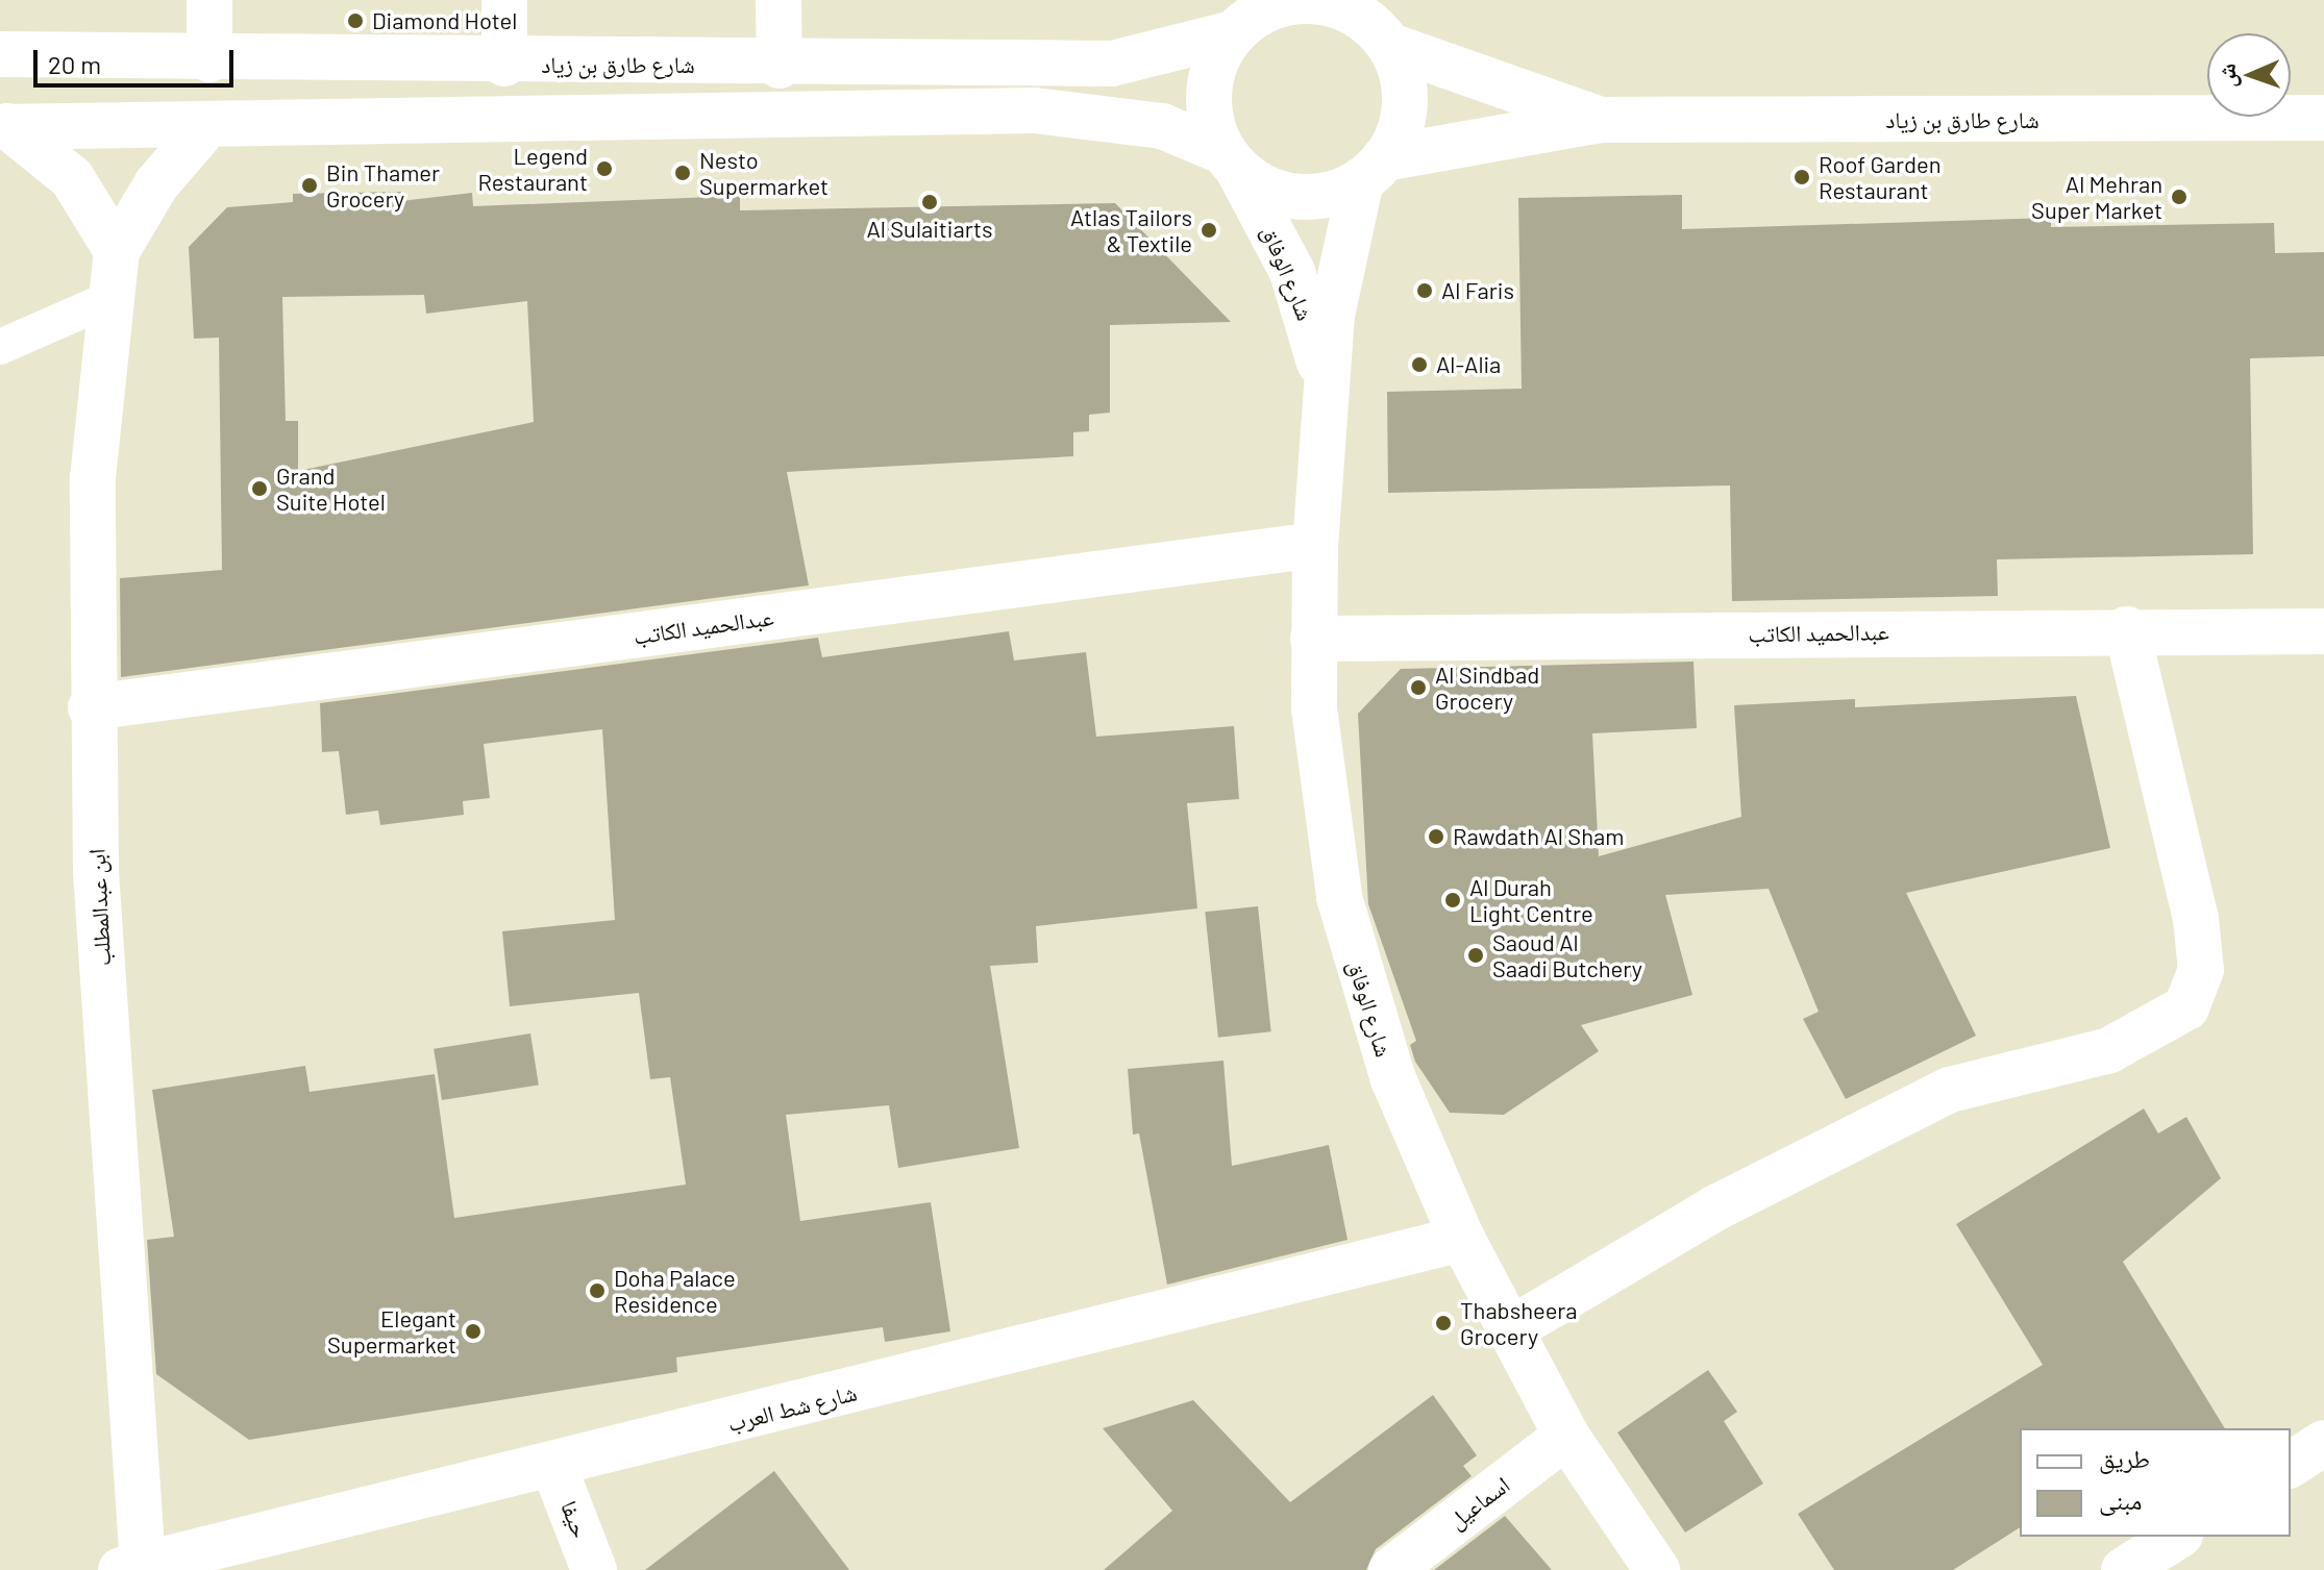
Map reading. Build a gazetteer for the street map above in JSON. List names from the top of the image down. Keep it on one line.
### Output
{"streets":{"street":["شارع طارق بن زياد","شارع الوفاق","عبدالحميد الكاتب","ابن عبدالمطلب","شارع شط العرب","اسماعيل","حيفا"]},"crossings":[["شارع طارق بن زياد","شارع الوفاق"],["شارع الوفاق","عبدالحميد الكاتب"],["شارع الوفاق","شارع شط العرب"],["شارع الوفاق","اسماعيل"],["عبدالحميد الكاتب","ابن عبدالمطلب"],["ابن عبدالمطلب","شارع شط العرب"],["شارع شط العرب","حيفا"]],"places":["Diamond Hotel","Legend Restaurant","Nesto Supermarket","Roof Garden Restaurant","Bin Thamer Grocery","Al Mehran Super Market","Al Sulaitiarts","Atlas Tailors & Textile","Al Faris","Al-Alia","Grand Suite Hotel","Al Sindbad Grocery","Rawdath Al Sham","Al Durah Light Centre","Saoud Al Saadi Butchery","Doha Palace Residence","Thabsheera Grocery","Elegant Supermarket"],"legend":["طريق","مبنى"],"scale_bar":"20 m","north":"left"}
